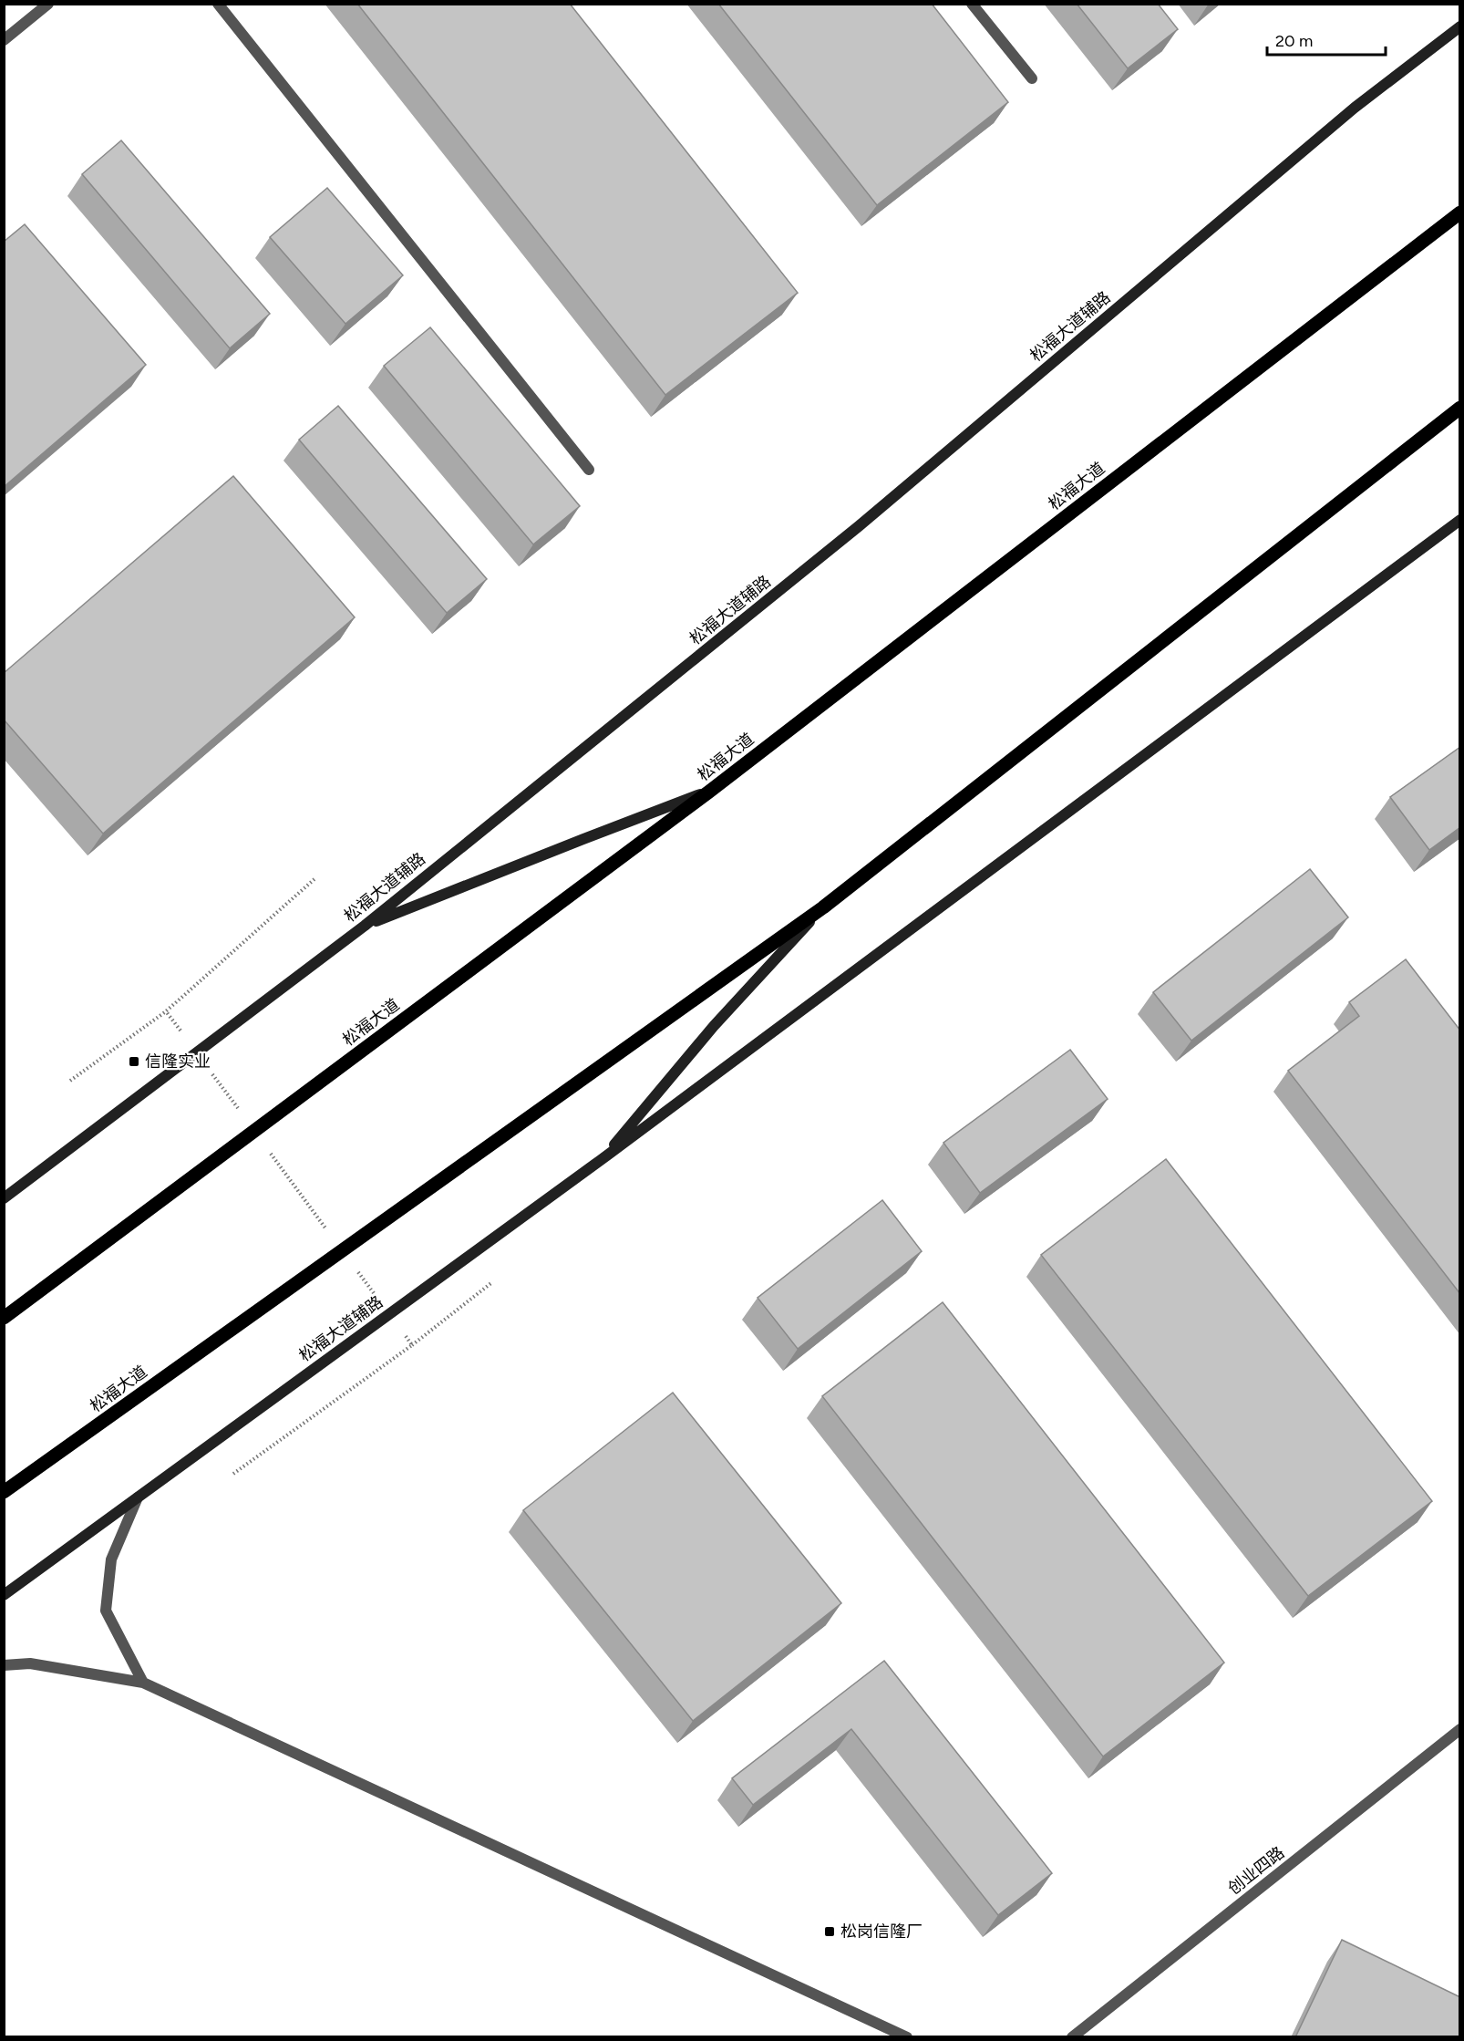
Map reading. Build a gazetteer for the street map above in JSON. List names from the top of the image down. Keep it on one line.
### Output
{"streets":{"main road":["松福大道辅路","松福大道"],"street":["创业四路"]},"places":{"transit":["信隆实业","松岗信隆厂"]},"scale_bar":"20 m"}
